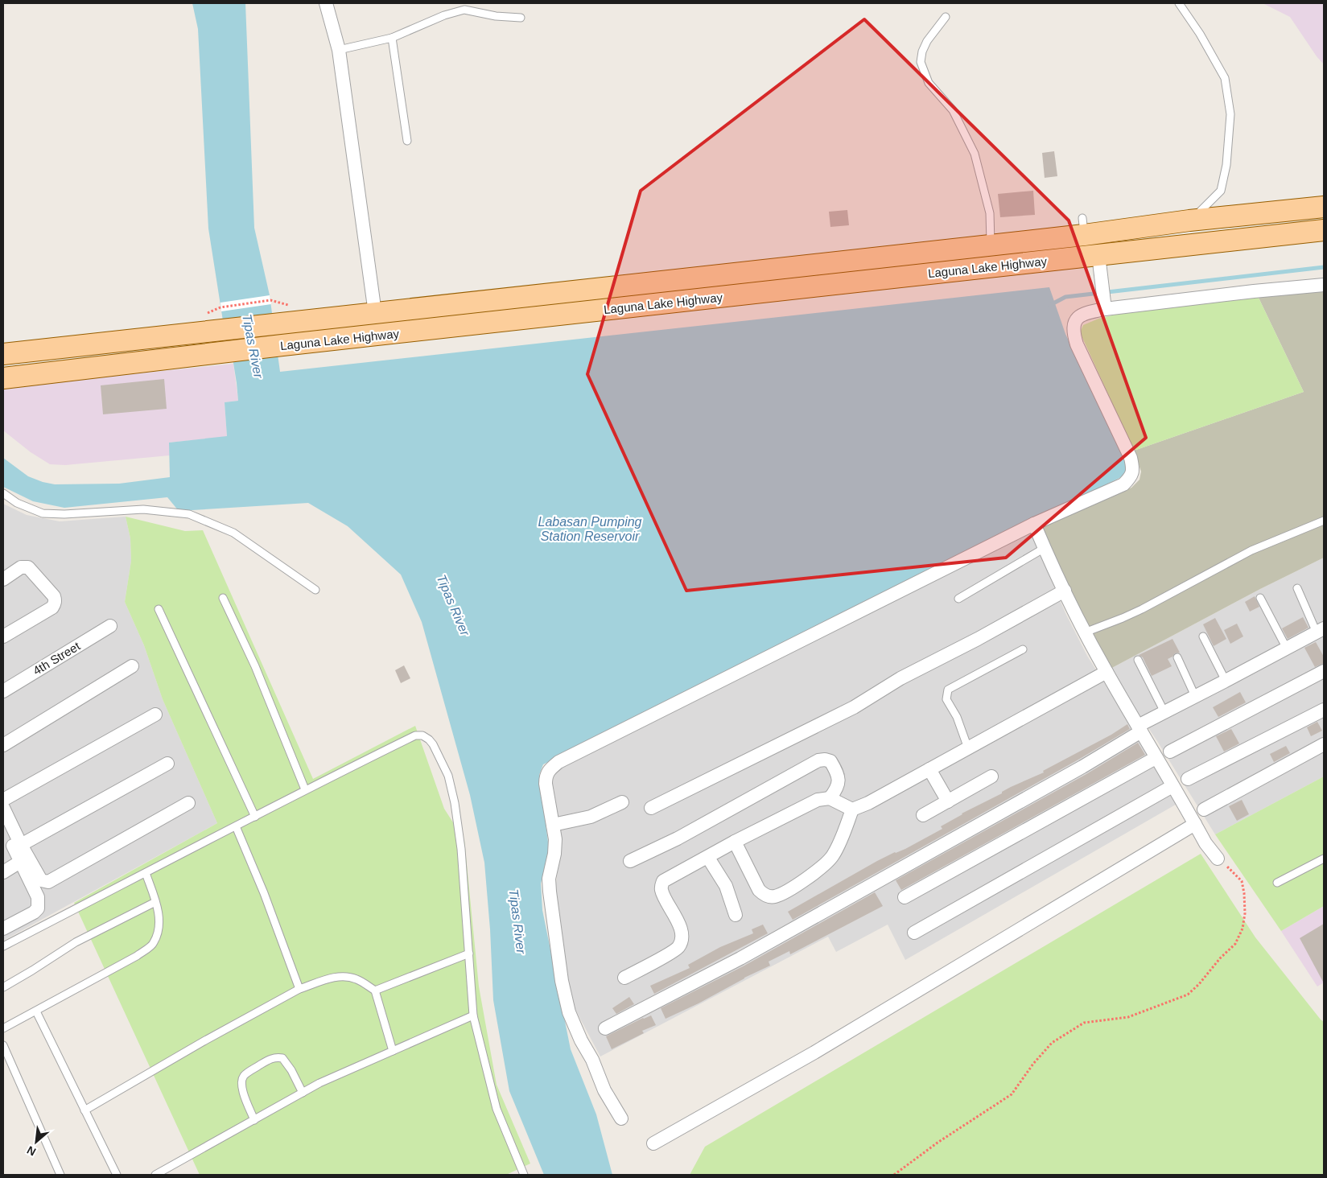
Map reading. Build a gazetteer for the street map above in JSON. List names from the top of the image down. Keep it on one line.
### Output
{"streets":{"main road":["Laguna Lake Highway"],"street":["4th Street"]},"water":["Tipas River","Labasan Pumping Station Reservoir"],"north":"bottom left"}
